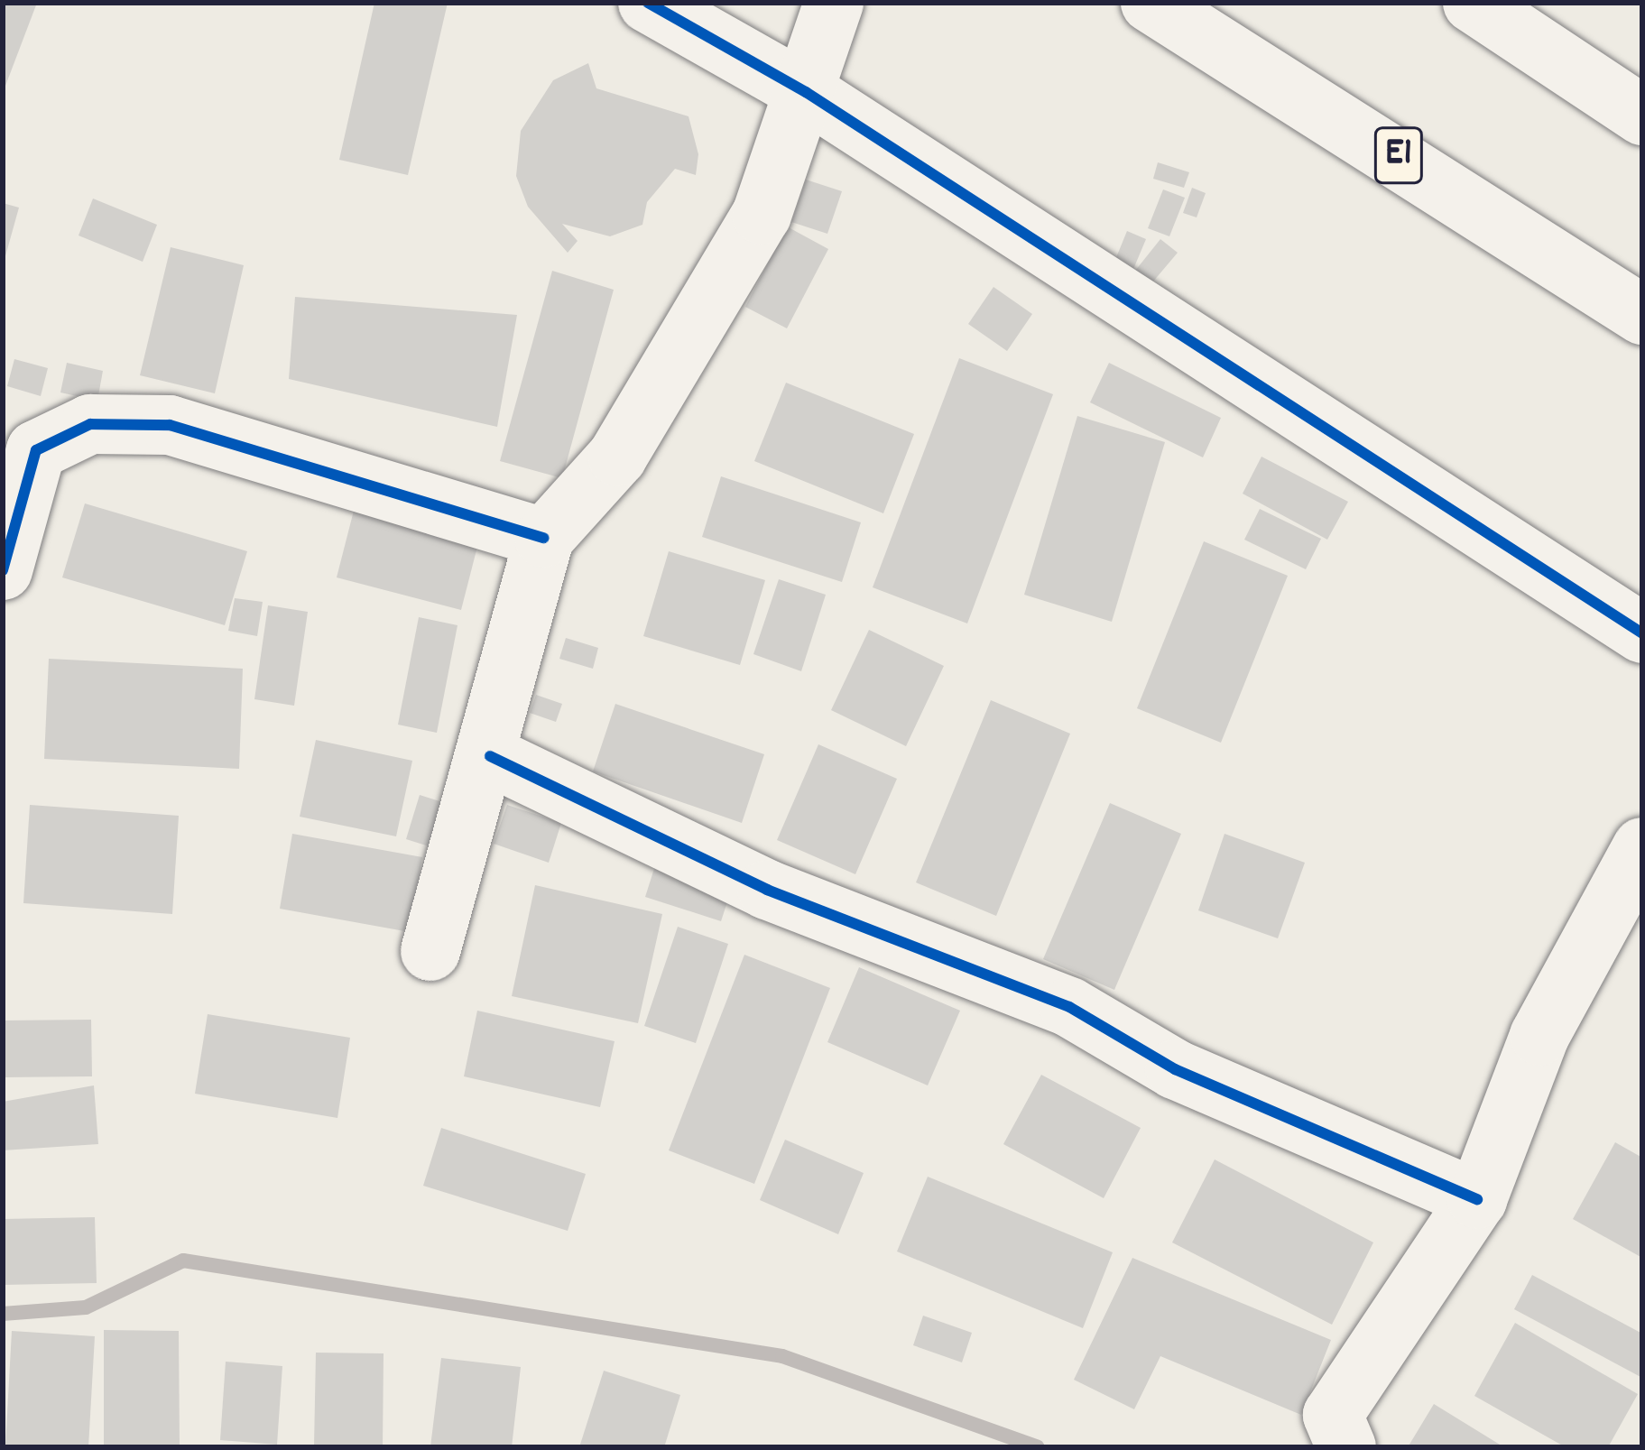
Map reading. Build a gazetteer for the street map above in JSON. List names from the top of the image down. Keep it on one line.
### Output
{"streets":{"main road":["E1"]}}
